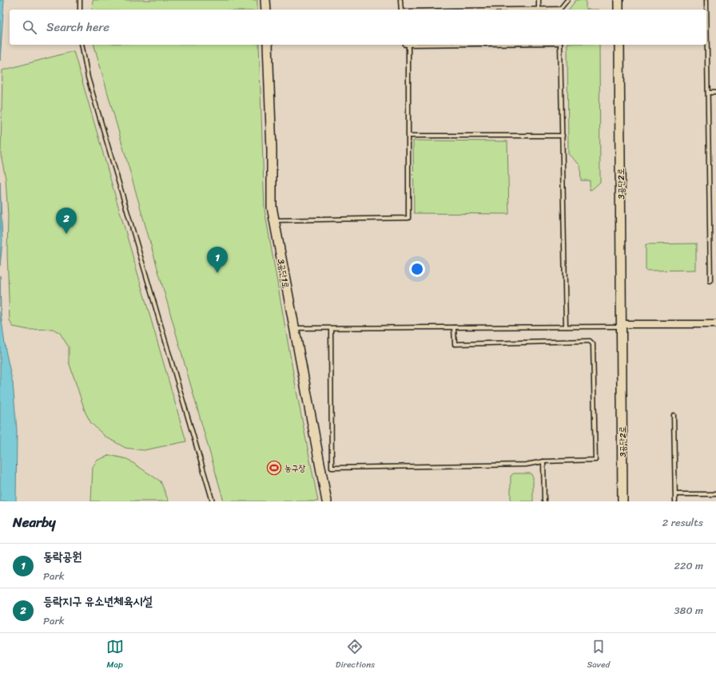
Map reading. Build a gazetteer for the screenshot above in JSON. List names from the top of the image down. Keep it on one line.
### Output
{"streets":{"street":["3공단2로","3공단1로"]},"places":{"sports":["농구장"]},"page":{"search":"Search here","pins":["2","1"],"heading":["Nearby","2 results"],"list":[{"mark":"1","name":"동락공원","note":"Park","value":"220 m"},{"mark":"2","name":"등락지구 유소년체육시설","note":"Park","value":"380 m"}],"nav":["Map","Directions","Saved"]}}
